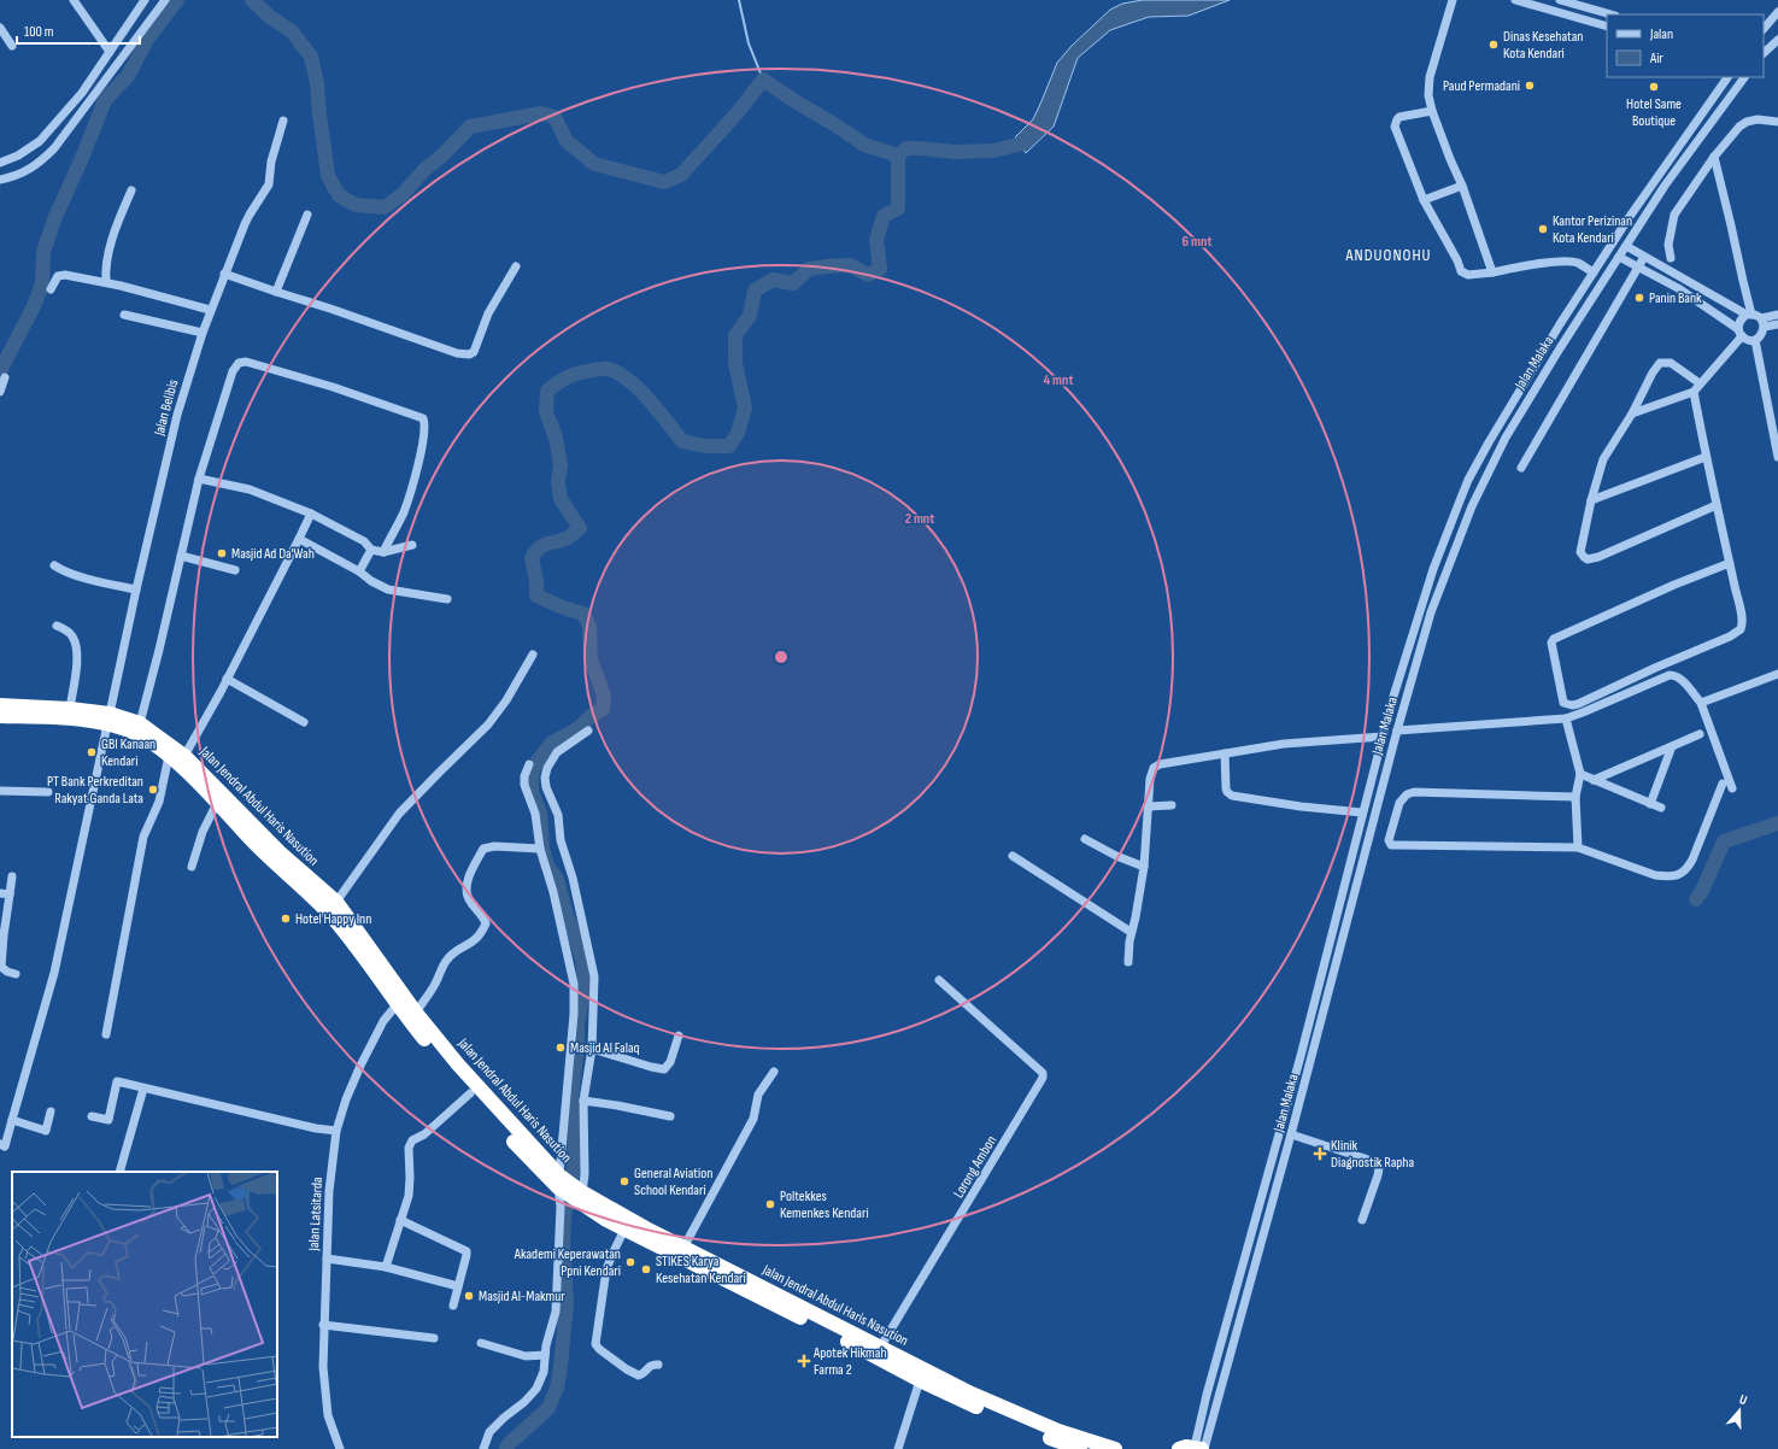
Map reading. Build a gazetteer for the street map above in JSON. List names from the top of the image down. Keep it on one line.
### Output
{"streets":{"highway":["Jalan Jendral Abdul Haris Nasution"],"street":["Jalan Malaka","Jalan Belibis","Lorong Ambon","Jalan Latsitarda"]},"crossings":[["Jalan Belibis","Jalan Jendral Abdul Haris Nasution"],["Jalan Jendral Abdul Haris Nasution","Lorong Ambon"],["Jalan Jendral Abdul Haris Nasution","Jalan Latsitarda"]],"districts":["ANDUONOHU"],"places":{"other":["Dinas Kesehatan Kota Kendari","Paud Permadani","Hotel Same Boutique","Kantor Perizinan Kota Kendari","Panin Bank","Masjid Ad Da'Wah","GBI Kanaan Kendari","PT Bank Perkreditan Rakyat Ganda Lata","Hotel Happy Inn","Masjid Al Falaq","General Aviation School Kendari","Poltekkes Kemenkes Kendari","Akademi Keperawatan Ppni Kendari","STIKES Karya Kesehatan Kendari","Masjid Al-Makmur"],"health":["Klinik Diagnostik Rapha","Apotek Hikmah Farma 2"]},"legend":["Jalan","Air"],"scale_bar":"100 m","north":"top","rings":["6 mnt","4 mnt","2 mnt"]}
